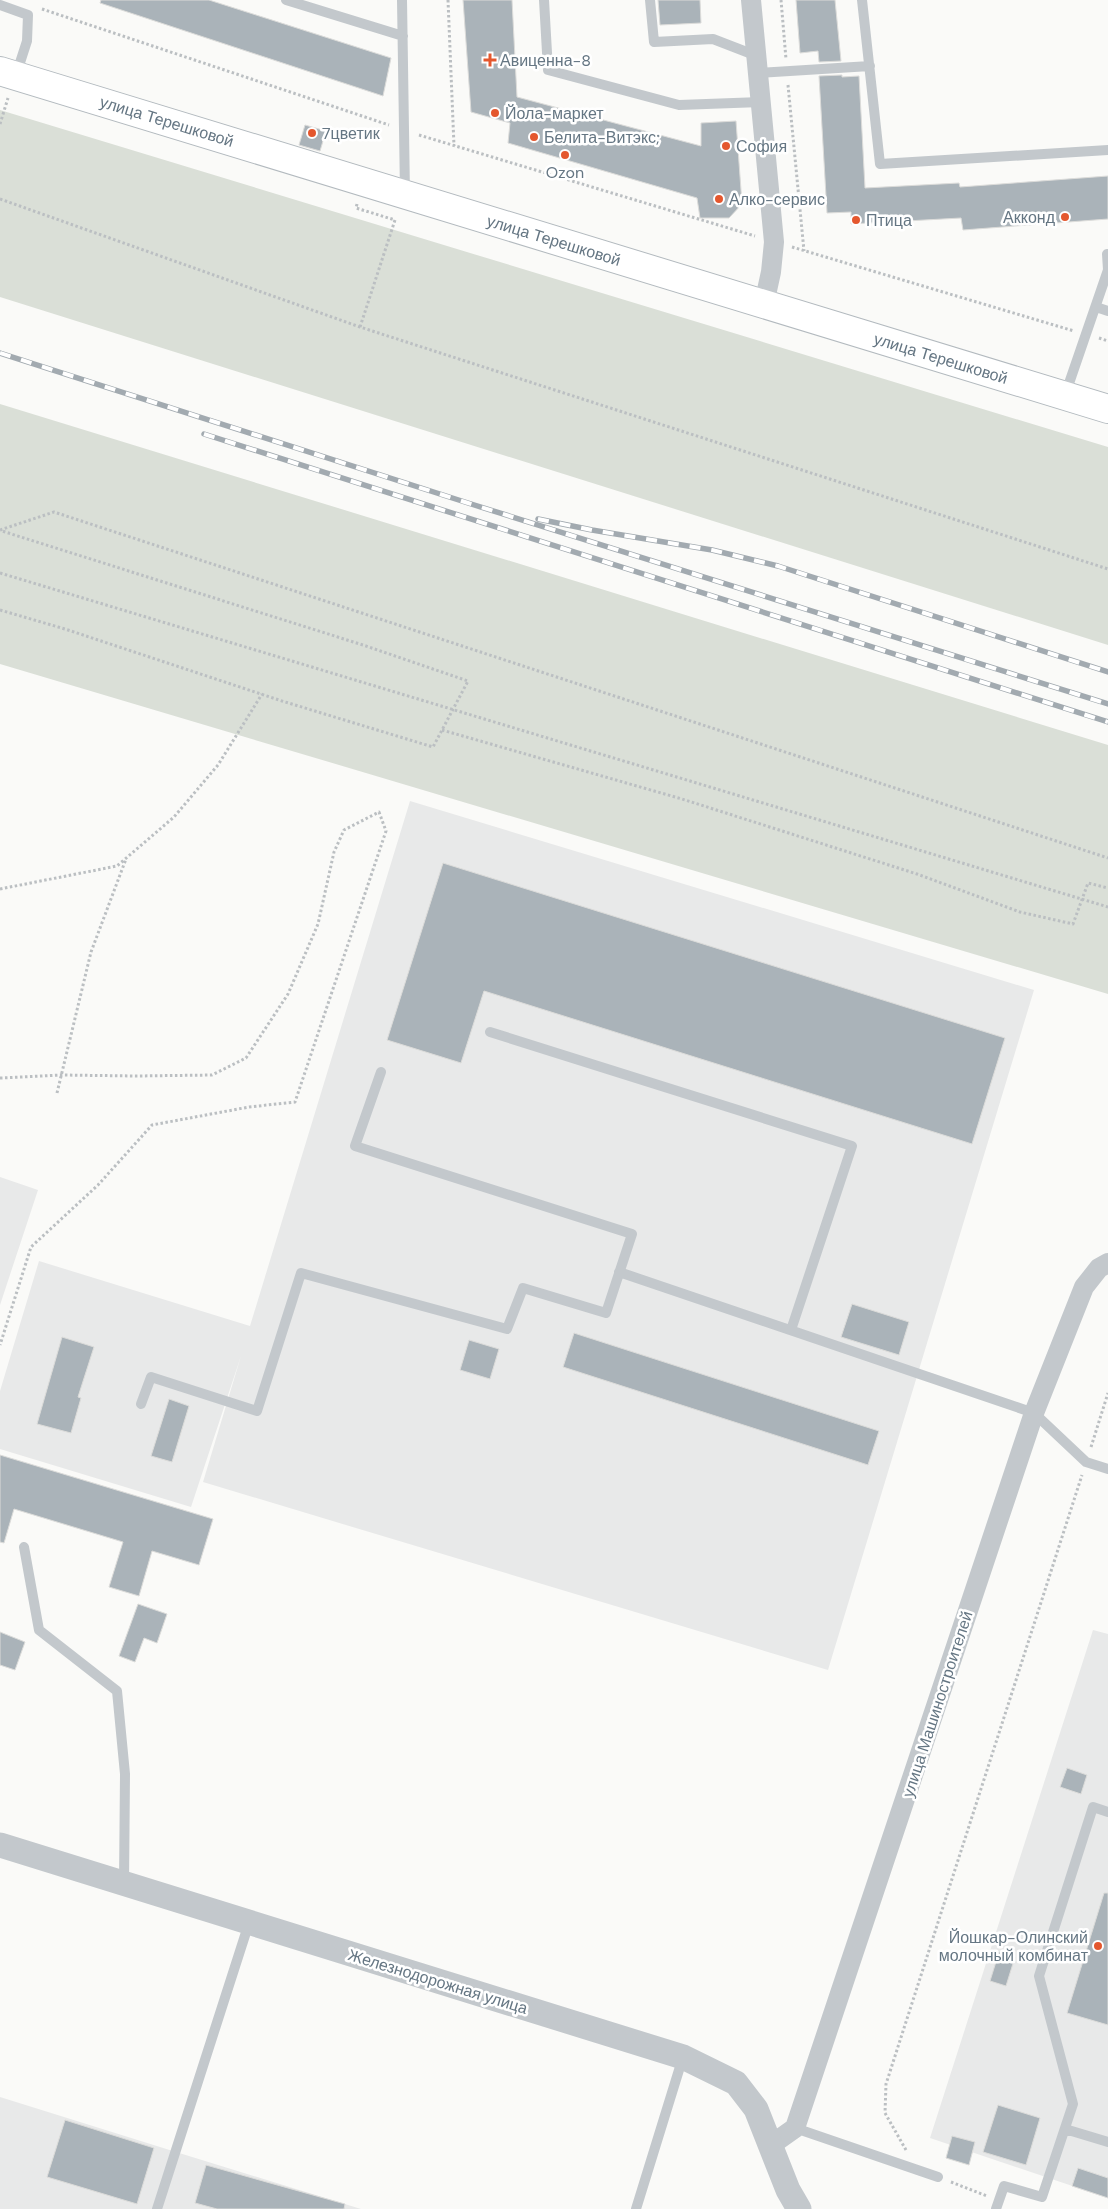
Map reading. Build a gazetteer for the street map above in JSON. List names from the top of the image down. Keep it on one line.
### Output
{"streets":{"main road":["улица Терешковой"],"street":["улица Машиностроителей","Железнодорожная улица"]},"places":{"health":["Авиценна-8"],"other":["Йола-маркет","7цветик","Белита-Витэкс;","София","Ozon","Алко-сервис","Акконд","Птица","Йошкар-Олинский молочный комбинат"]}}
